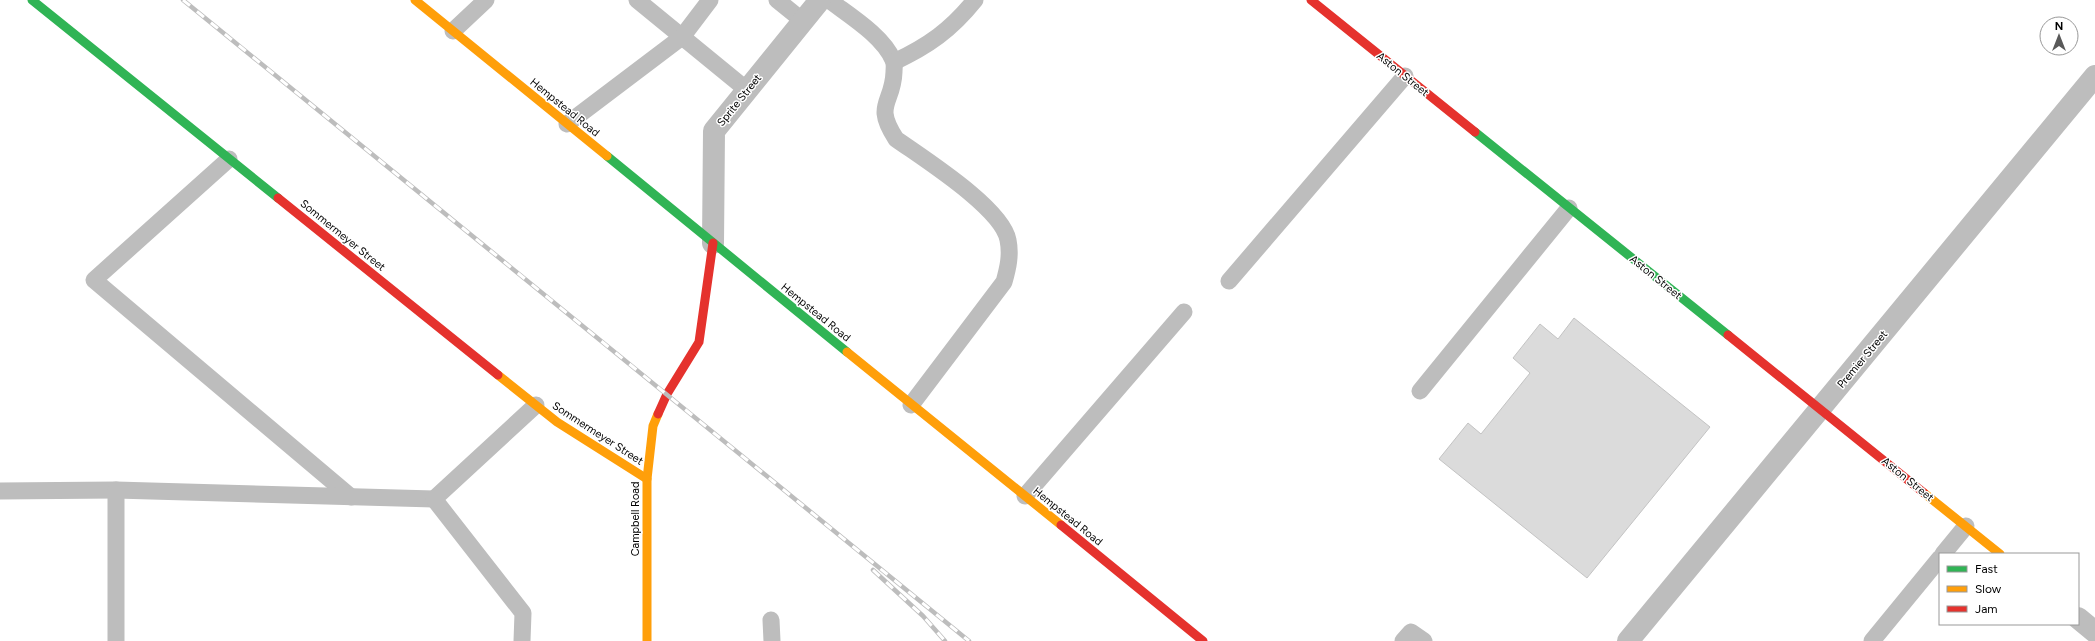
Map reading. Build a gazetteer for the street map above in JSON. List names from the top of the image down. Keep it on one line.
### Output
{"streets":{"street":["Aston Street","Sprite Street","Hempstead Road","Sommermeyer Street","Premier Street","Campbell Road"]},"crossings":[["Aston Street","Premier Street"],["Sprite Street","Hempstead Road"],["Sprite Street","Campbell Road"],["Hempstead Road","Campbell Road"],["Sommermeyer Street","Campbell Road"]],"legend":["Fast","Slow","Jam"],"north":"top"}
